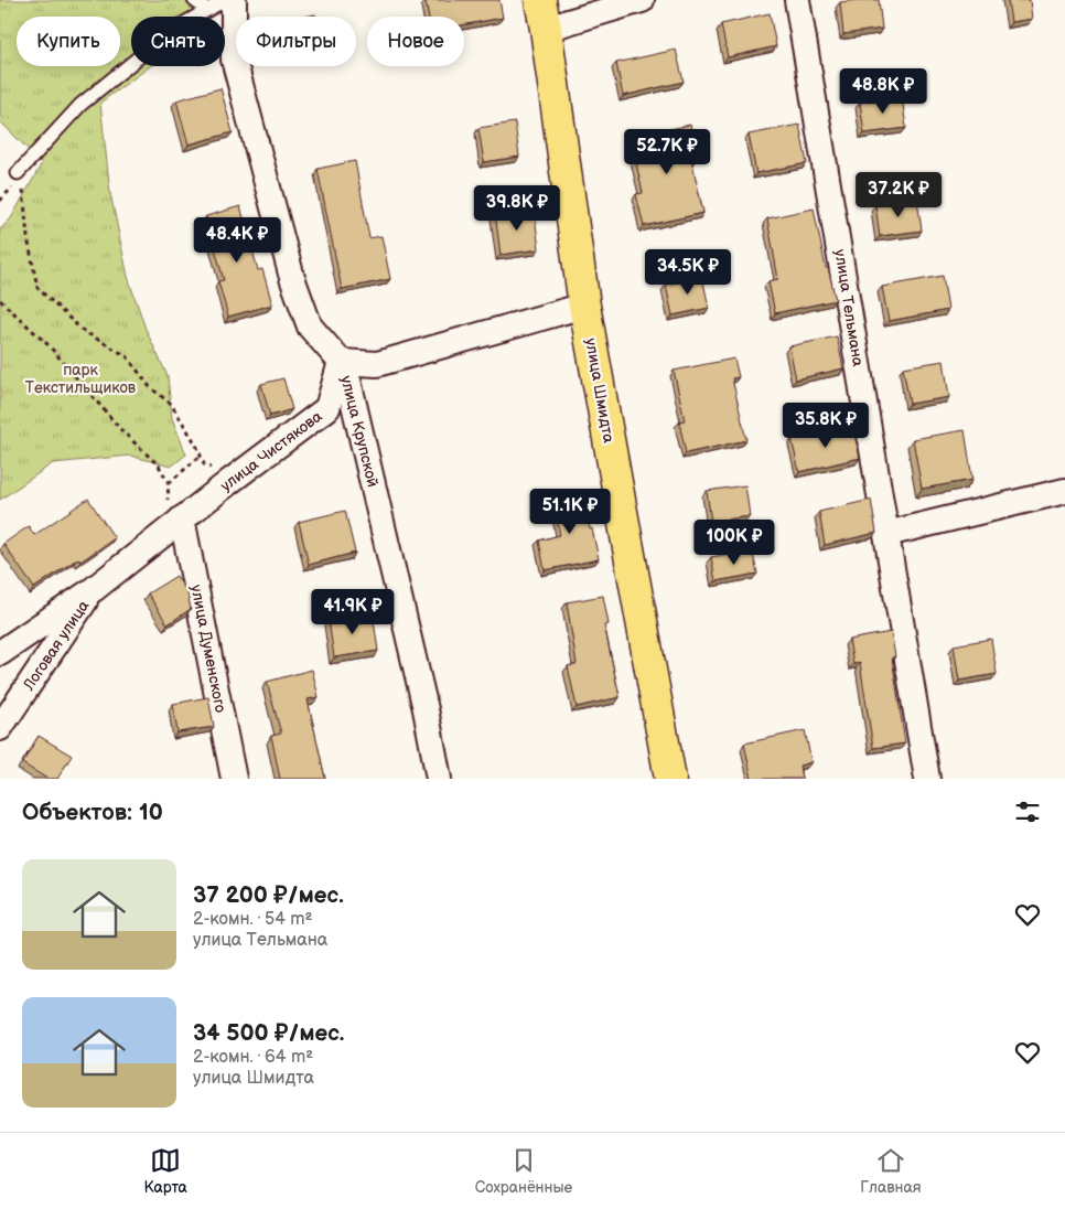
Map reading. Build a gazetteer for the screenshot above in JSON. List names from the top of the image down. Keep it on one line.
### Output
{"streets":{"main road":["улица Шмидта"],"street":["улица Тельмана","улица Крупской","улица Чистякова","Логовая улица","улица Думенского"]},"crossings":[["улица Крупской","улица Чистякова"],["улица Чистякова","Логовая улица"],["улица Чистякова","улица Думенского"]],"parks":["парк Текстильщиков"],"page":{"chip":["Купить","Снять","Фильтры","Новое"],"price":["48.8K ₽","52.7K ₽","37.2K ₽","39.8K ₽","48.4K ₽","34.5K ₽","35.8K ₽","51.1K ₽","100K ₽","41.9K ₽"],"heading":"Объектов: 10","list":[{"name":"37 200 ₽/мес.","note":"2-комн. · 54 m² · улица Тельмана"},{"name":"34 500 ₽/мес.","note":"2-комн. · 64 m² · улица Шмидта"}],"tabs":["Карта","Сохранённые","Главная"]}}
